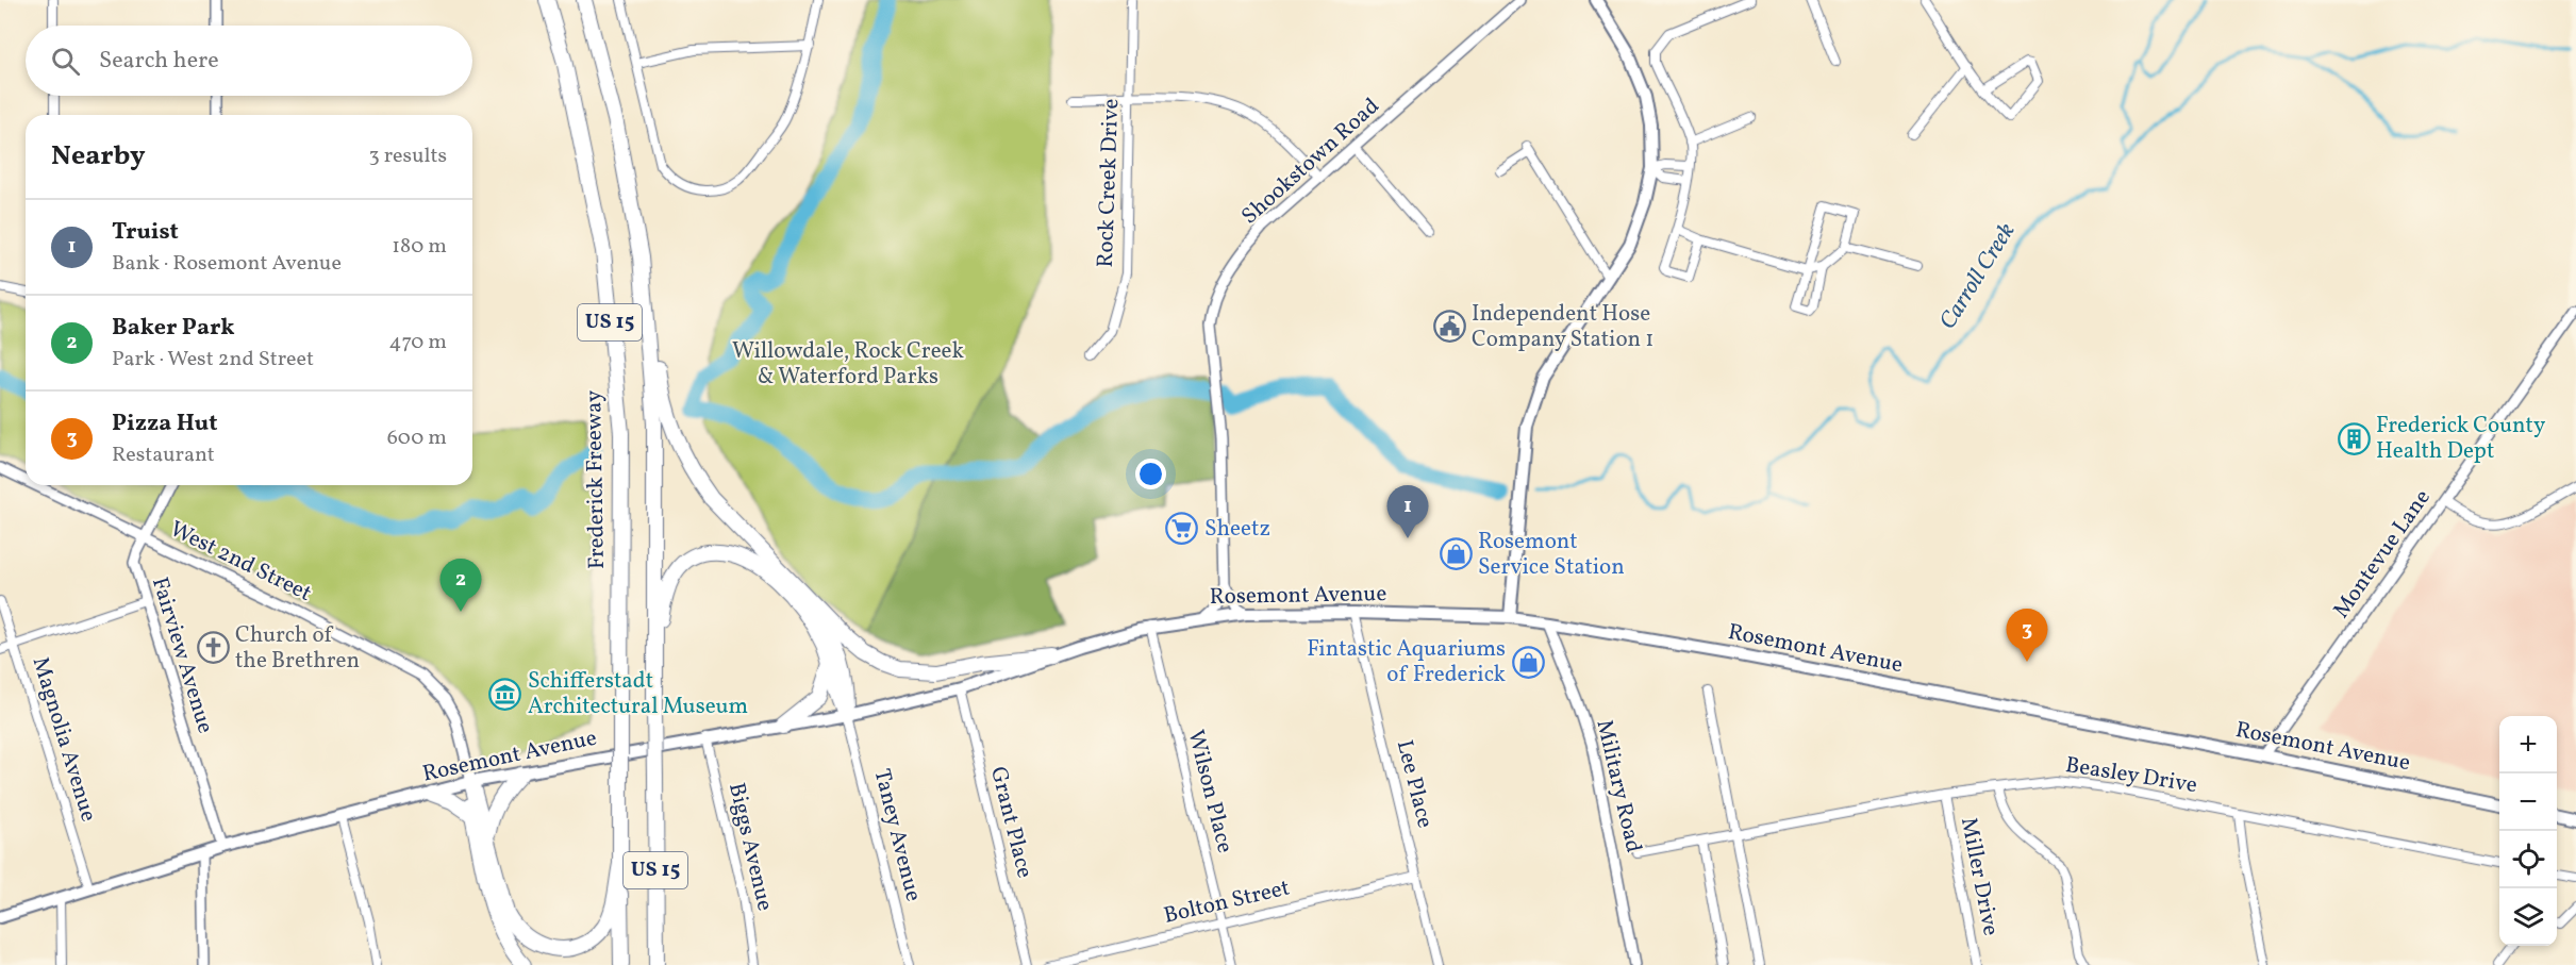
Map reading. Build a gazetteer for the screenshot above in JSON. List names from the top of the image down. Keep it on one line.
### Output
{"streets":{"highway":["US 15","Frederick Freeway"],"main road":["Rosemont Avenue"],"street":["Shookstown Road","Rock Creek Drive","Montevue Lane","West 2nd Street","Fairview Avenue","Magnolia Avenue","Beasley Drive","Lee Place","Military Road","Wilson Place","Grant Place","Taney Avenue","Biggs Avenue","Miller Drive","Bolton Street"]},"crossings":[["Montevue Lane","Rosemont Avenue"],["West 2nd Street","Rosemont Avenue"],["West 2nd Street","Fairview Avenue"],["Rosemont Avenue","Fairview Avenue"],["Rosemont Avenue","Magnolia Avenue"],["Rosemont Avenue","Lee Place"],["Rosemont Avenue","Military Road"],["Rosemont Avenue","Wilson Place"],["Rosemont Avenue","Grant Place"],["Rosemont Avenue","Taney Avenue"],["Rosemont Avenue","Biggs Avenue"],["Beasley Drive","Miller Drive"],["Lee Place","Bolton Street"],["Wilson Place","Bolton Street"]],"water":["Carroll Creek"],"parks":["Willowdale, Rock Creek & Waterford Parks"],"places":{"public building":["Independent Hose Company Station 1"],"building":["Frederick County Health Dept"],"supermarket":["Sheetz"],"shop":["Rosemont Service Station","Fintastic Aquariums of Frederick"],"church":["Church of the Brethren"],"museum":["Schifferstadt Architectural Museum"]},"page":{"search":"Search here","heading":["Nearby","3 results"],"list":[{"mark":"1","name":"Truist","note":"Bank · Rosemont Avenue","value":"180 m"},{"mark":"2","name":"Baker Park","note":"Park · West 2nd Street","value":"470 m"},{"mark":"3","name":"Pizza Hut","note":"Restaurant","value":"600 m"}],"pins":["1","2","3"],"map_buttons":["+","−"]}}
